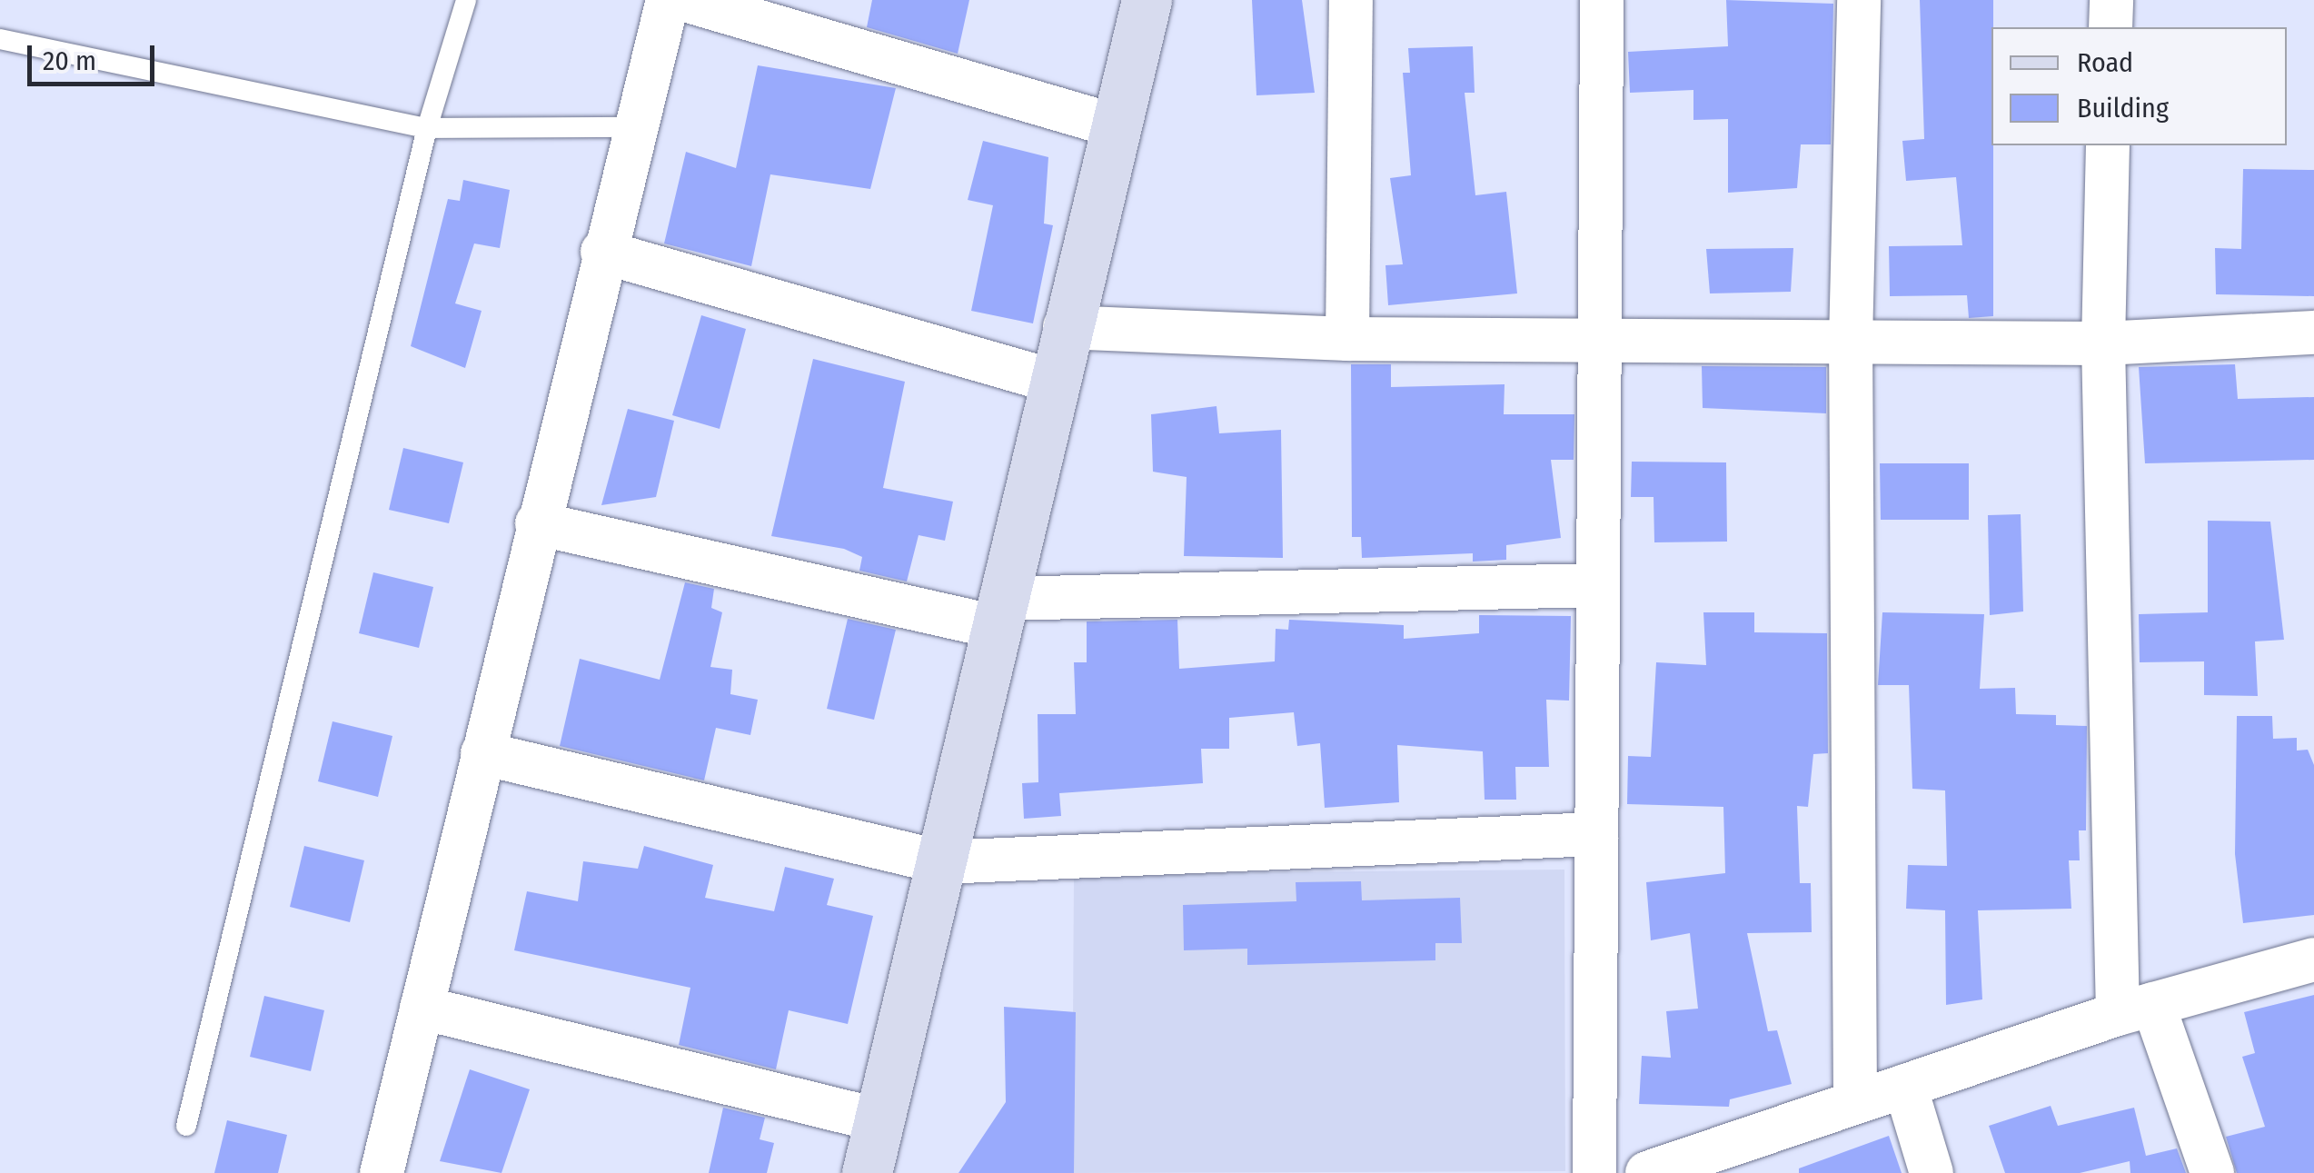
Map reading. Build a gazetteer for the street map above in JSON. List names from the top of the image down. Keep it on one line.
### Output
{"legend":["Road","Building"],"scale_bar":"20 m"}
